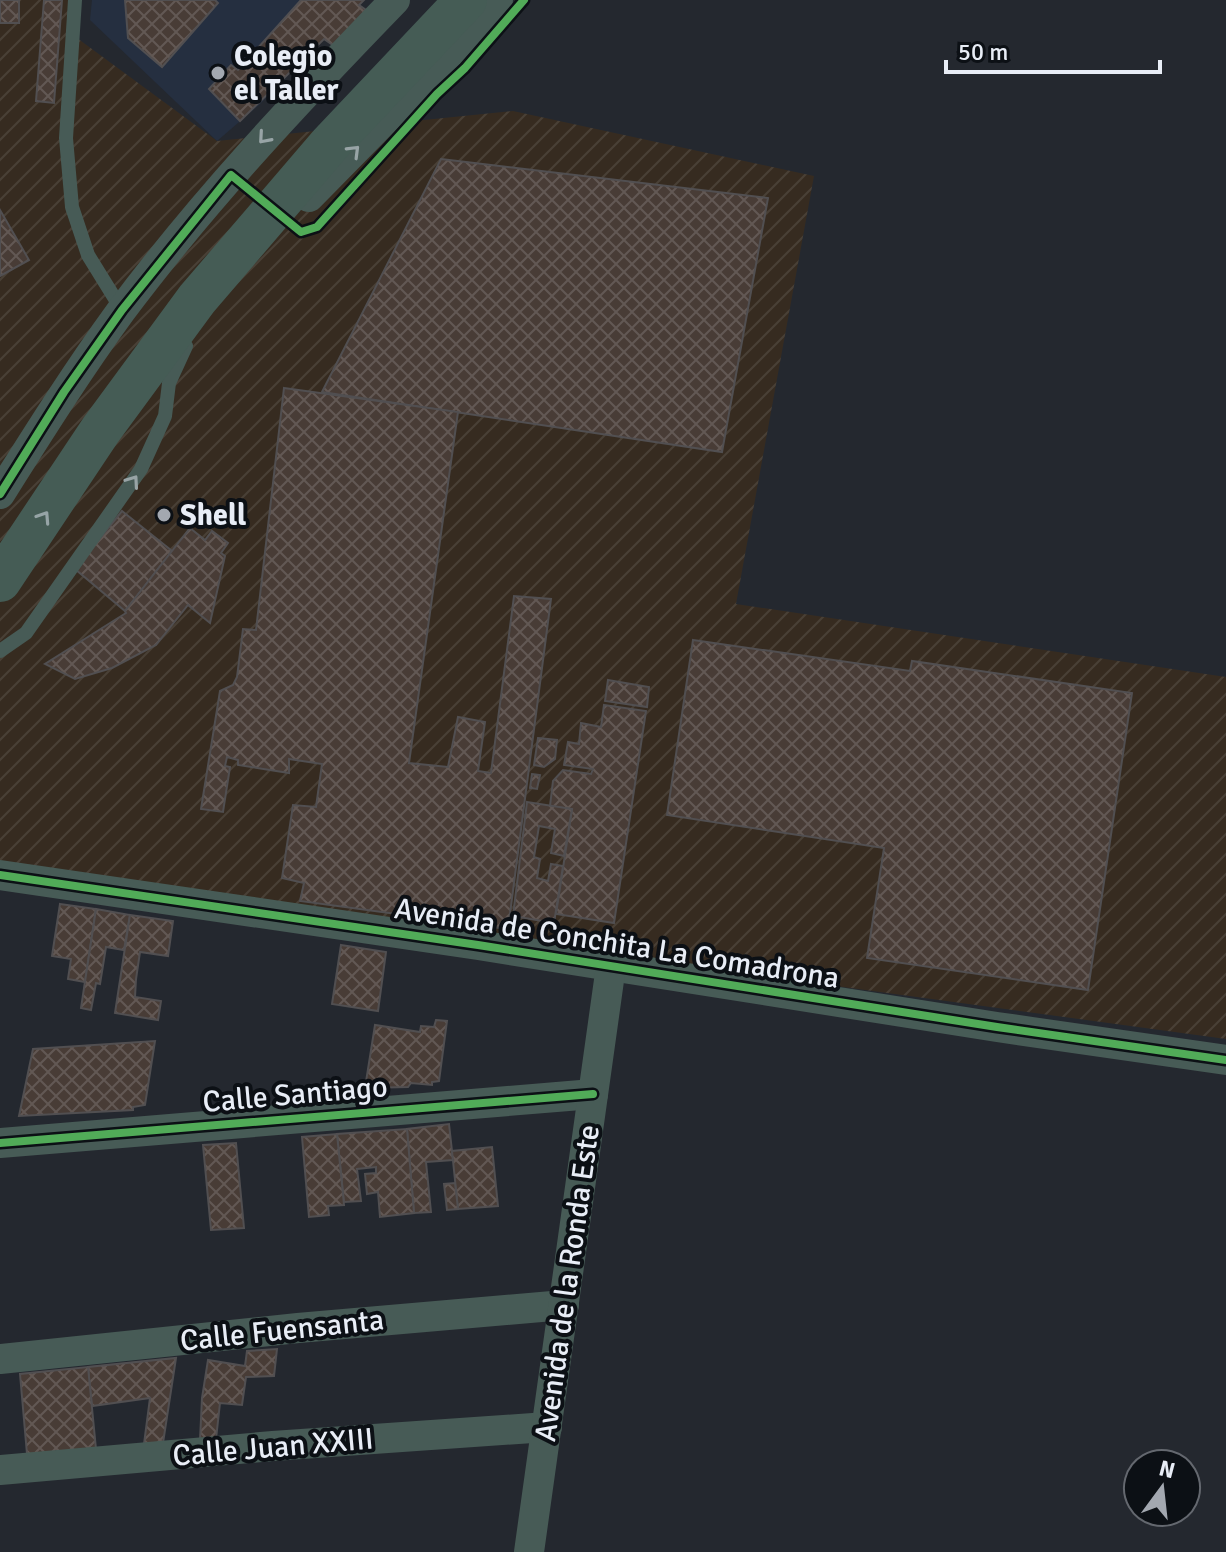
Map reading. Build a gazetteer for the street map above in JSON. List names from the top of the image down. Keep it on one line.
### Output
{"streets":{"street":["Avenida de Conchita La Comadrona","Calle Santiago","Avenida de la Ronda Este","Calle Fuensanta","Calle Juan XXIII"]},"crossings":[["Avenida de Conchita La Comadrona","Avenida de la Ronda Este"],["Calle Santiago","Avenida de la Ronda Este"],["Avenida de la Ronda Este","Calle Fuensanta"],["Avenida de la Ronda Este","Calle Juan XXIII"]],"places":["Colegio el Taller","Shell"],"scale_bar":"50 m","north":"top"}
